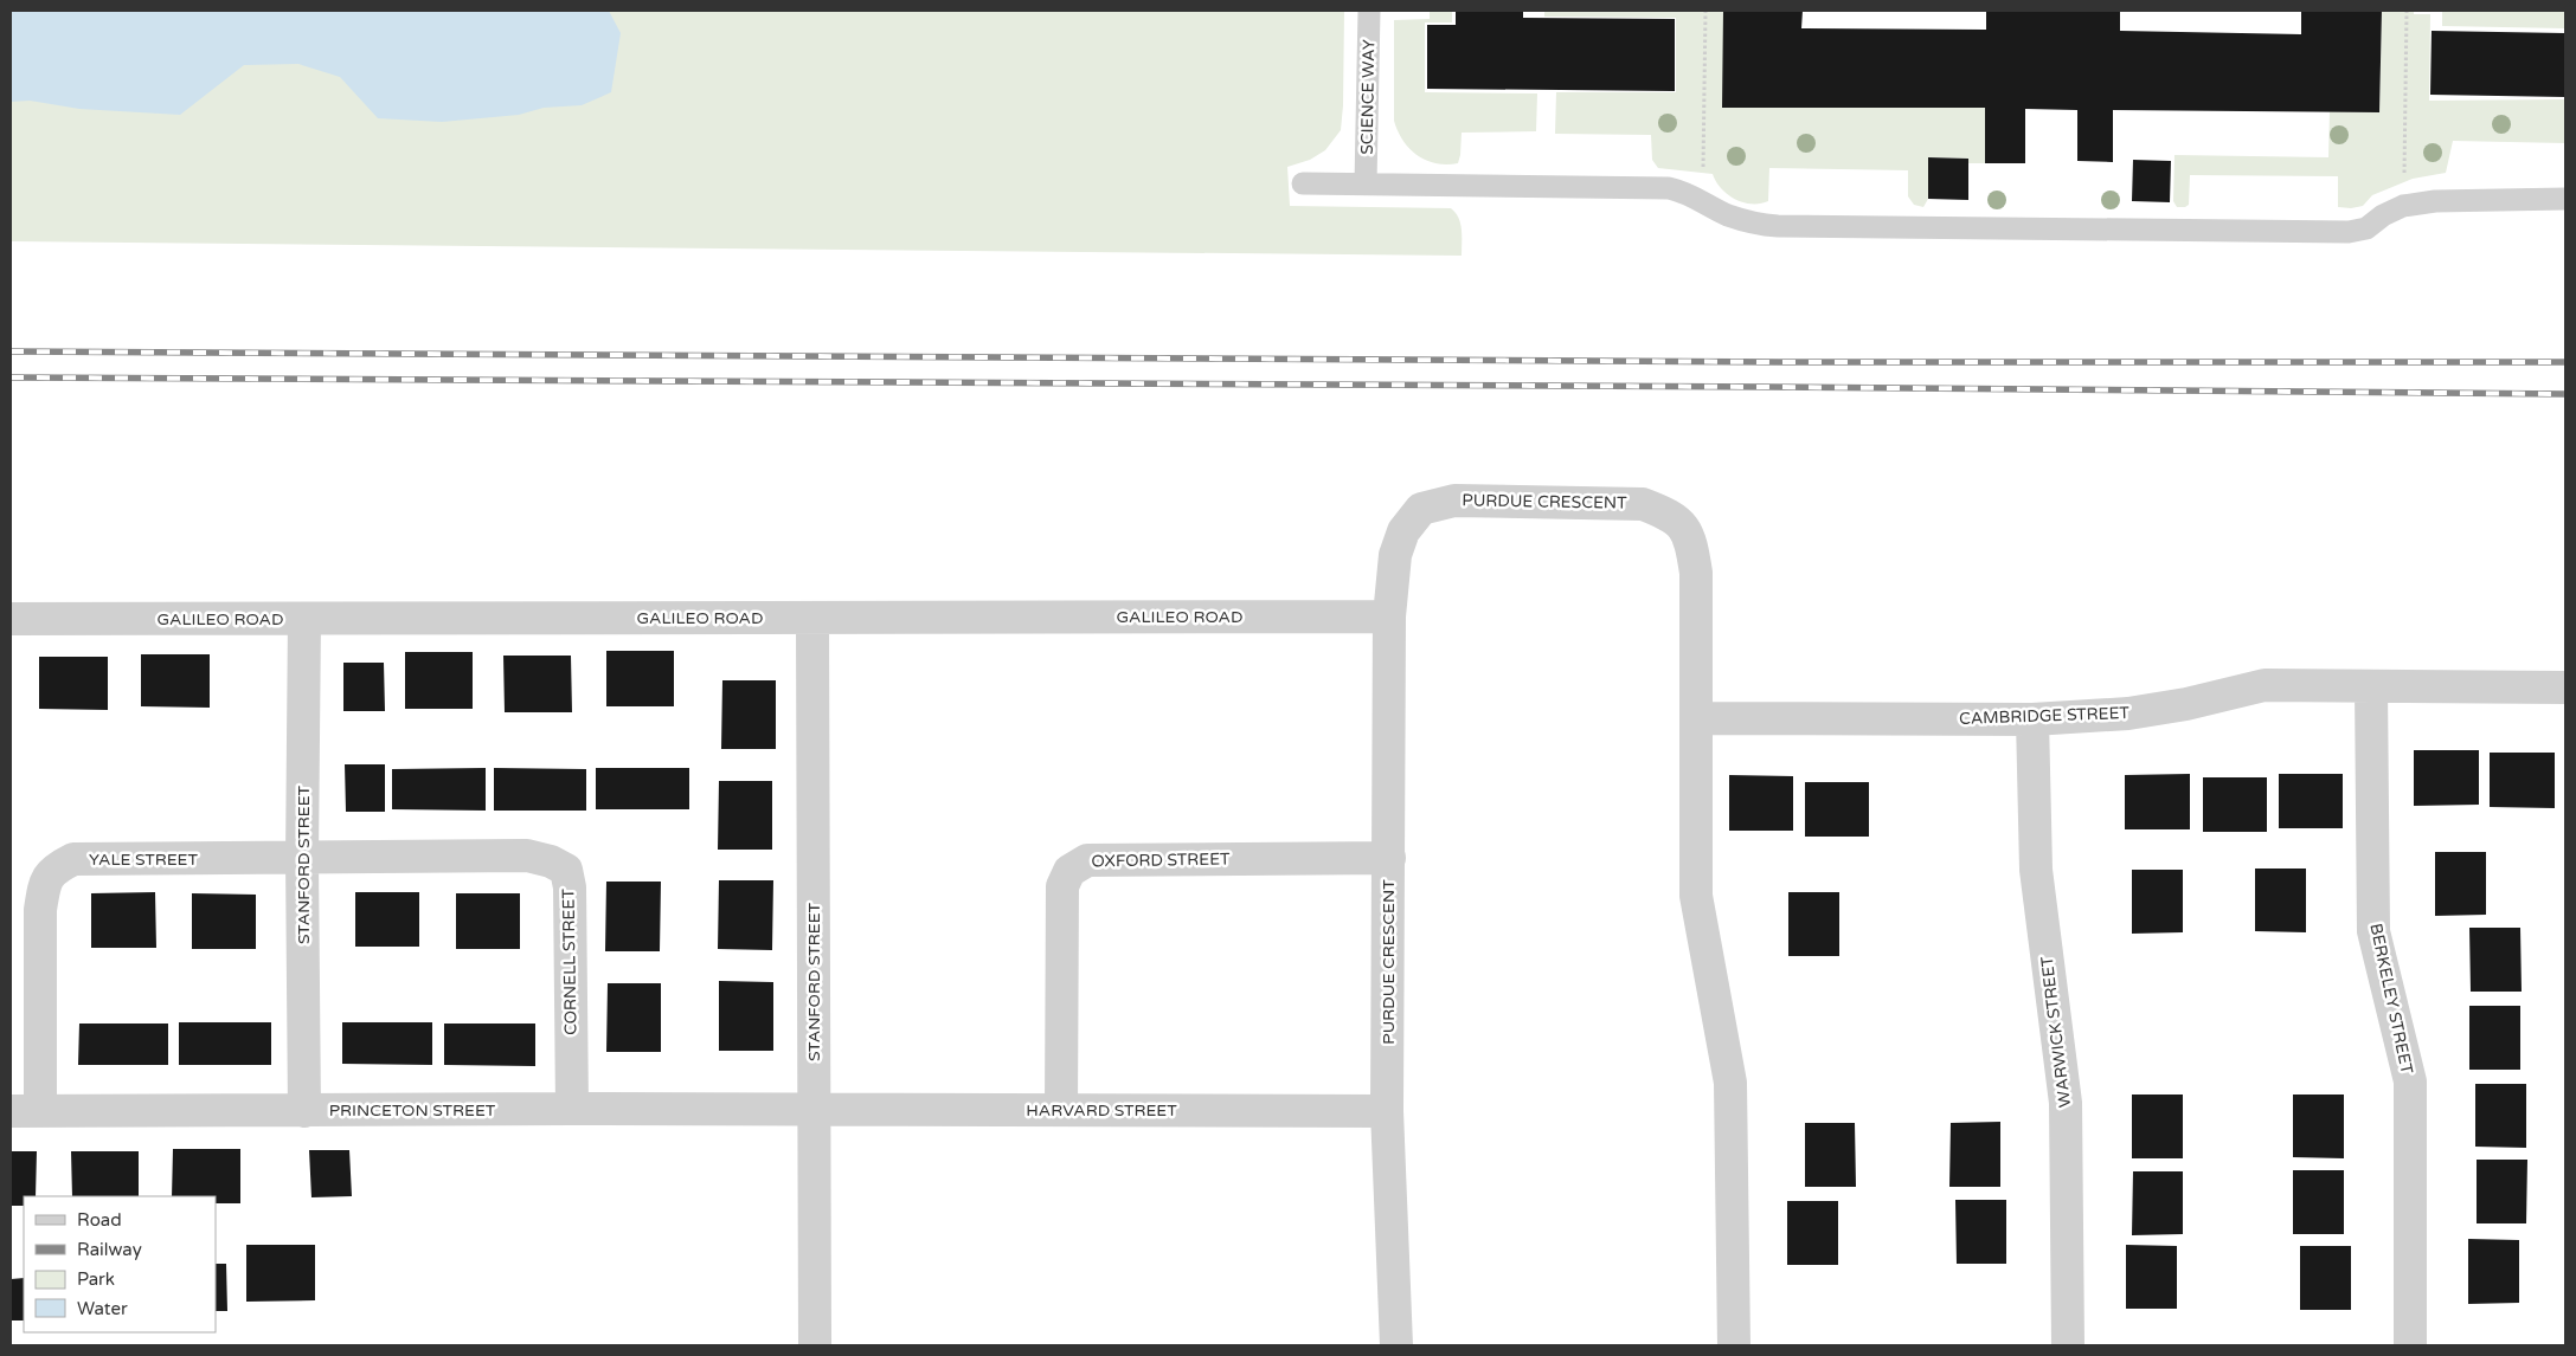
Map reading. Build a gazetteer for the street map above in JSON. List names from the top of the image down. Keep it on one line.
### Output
{"streets":{"street":["PURDUE CRESCENT","GALILEO ROAD","CAMBRIDGE STREET","YALE STREET","OXFORD STREET","STANFORD STREET","CORNELL STREET","BERKELEY STREET","WARWICK STREET","PRINCETON STREET","HARVARD STREET"],"lane":["SCIENCE WAY"]},"crossings":[["PURDUE CRESCENT","GALILEO ROAD"],["PURDUE CRESCENT","CAMBRIDGE STREET"],["PURDUE CRESCENT","OXFORD STREET"],["PURDUE CRESCENT","HARVARD STREET"],["GALILEO ROAD","STANFORD STREET"],["CAMBRIDGE STREET","BERKELEY STREET"],["CAMBRIDGE STREET","WARWICK STREET"],["YALE STREET","STANFORD STREET"],["YALE STREET","CORNELL STREET"],["YALE STREET","PRINCETON STREET"],["OXFORD STREET","HARVARD STREET"],["STANFORD STREET","CORNELL STREET"],["STANFORD STREET","PRINCETON STREET"],["STANFORD STREET","HARVARD STREET"],["CORNELL STREET","PRINCETON STREET"],["PRINCETON STREET","HARVARD STREET"]],"legend":["Road","Railway","Park","Water"]}
